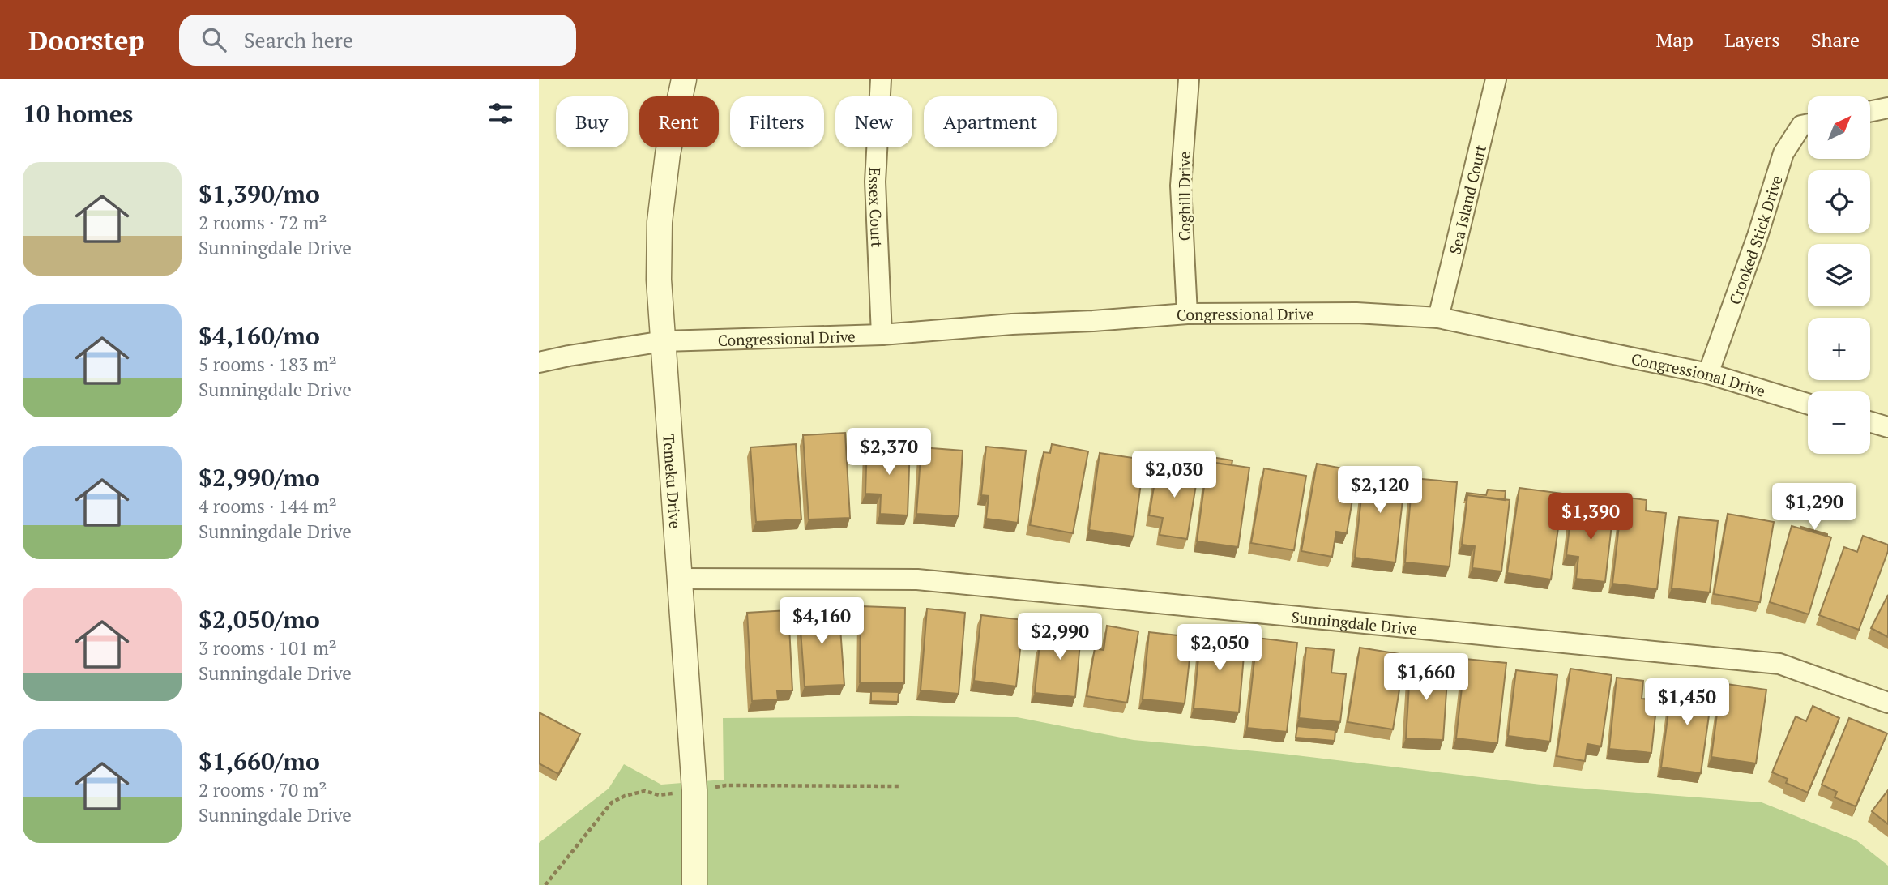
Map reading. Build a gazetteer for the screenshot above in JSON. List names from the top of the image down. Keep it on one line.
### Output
{"streets":{"street":["Coghill Drive","Sea Island Court","Essex Court","Crooked Stick Drive","Congressional Drive","Temeku Drive","Sunningdale Drive"]},"crossings":[["Coghill Drive","Congressional Drive"],["Sea Island Court","Congressional Drive"],["Essex Court","Congressional Drive"],["Crooked Stick Drive","Congressional Drive"],["Congressional Drive","Temeku Drive"],["Temeku Drive","Sunningdale Drive"]],"north":"top right","page":{"header":"Doorstep","search":"Search here","nav":["Map","Layers","Share"],"heading":"10 homes","map_buttons":["+","−"],"chip":["Buy","Rent","Filters","New","Apartment"],"list":[{"name":"$1,390/mo","note":"2 rooms · 72 m² · Sunningdale Drive"},{"name":"$4,160/mo","note":"5 rooms · 183 m² · Sunningdale Drive"},{"name":"$2,990/mo","note":"4 rooms · 144 m² · Sunningdale Drive"},{"name":"$2,050/mo","note":"3 rooms · 101 m² · Sunningdale Drive"},{"name":"$1,660/mo","note":"2 rooms · 70 m² · Sunningdale Drive"}],"price":["$2,370","$2,030","$2,120","$1,290","$1,390","$4,160","$2,990","$2,050","$1,660","$1,450"]}}
